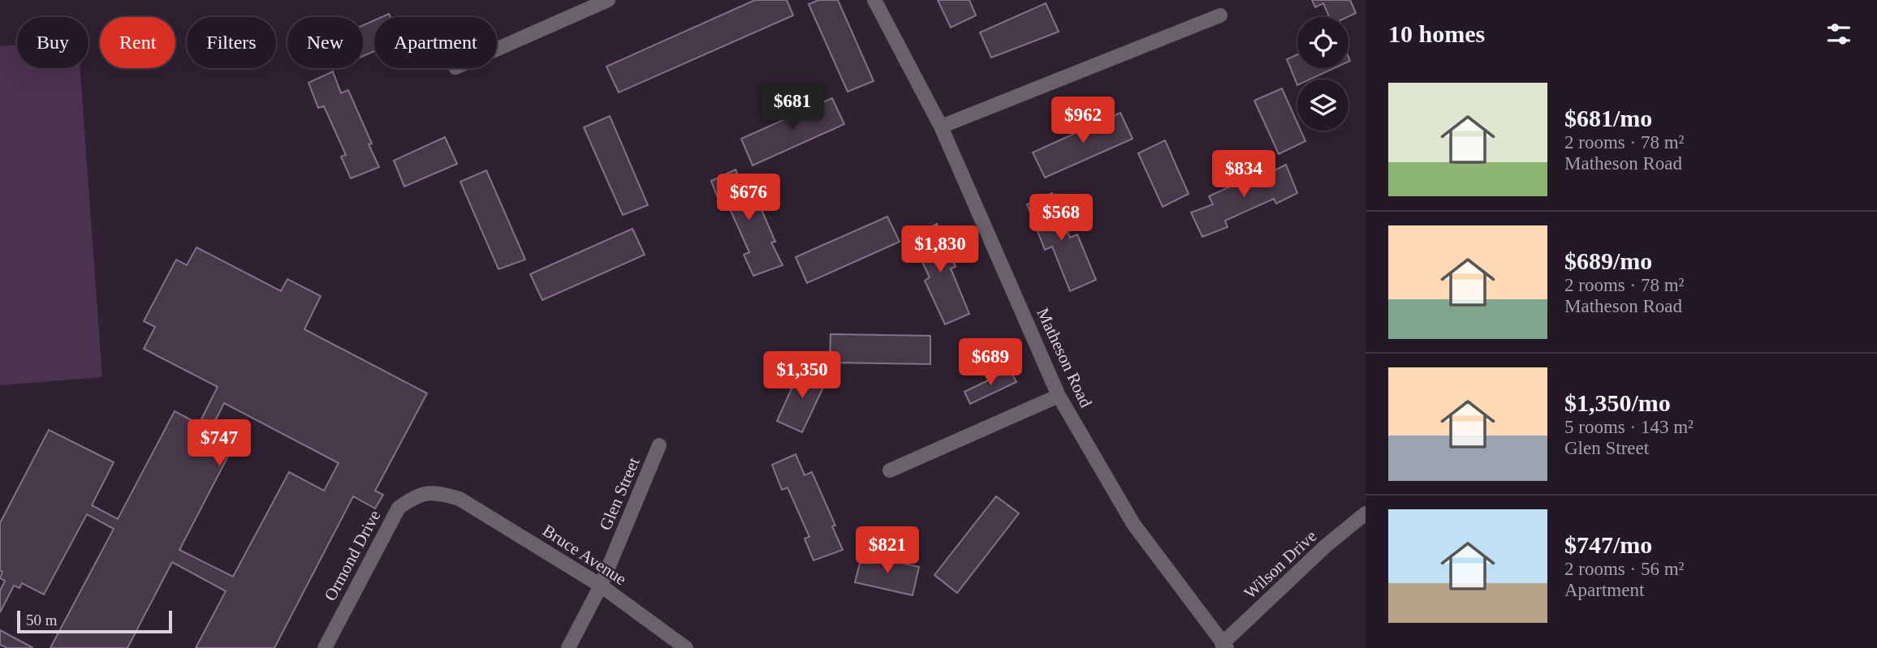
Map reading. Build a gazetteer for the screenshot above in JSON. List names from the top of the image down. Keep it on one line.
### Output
{"streets":{"street":["Matheson Road","Glen Street","Bruce Avenue","Ormond Drive","Wilson Drive"]},"crossings":[["Matheson Road","Wilson Drive"],["Glen Street","Bruce Avenue"],["Bruce Avenue","Ormond Drive"]],"scale_bar":"50 m","page":{"heading":"10 homes","chip":["Buy","Rent","Filters","New","Apartment"],"list":[{"name":"$681/mo","note":"2 rooms · 78 m² · Matheson Road"},{"name":"$689/mo","note":"2 rooms · 78 m² · Matheson Road"},{"name":"$1,350/mo","note":"5 rooms · 143 m² · Glen Street"},{"name":"$747/mo","note":"2 rooms · 56 m² · Apartment"}],"price":["$681","$962","$834","$676","$568","$1,830","$689","$1,350","$747","$821"],"scale":"50 m"}}
